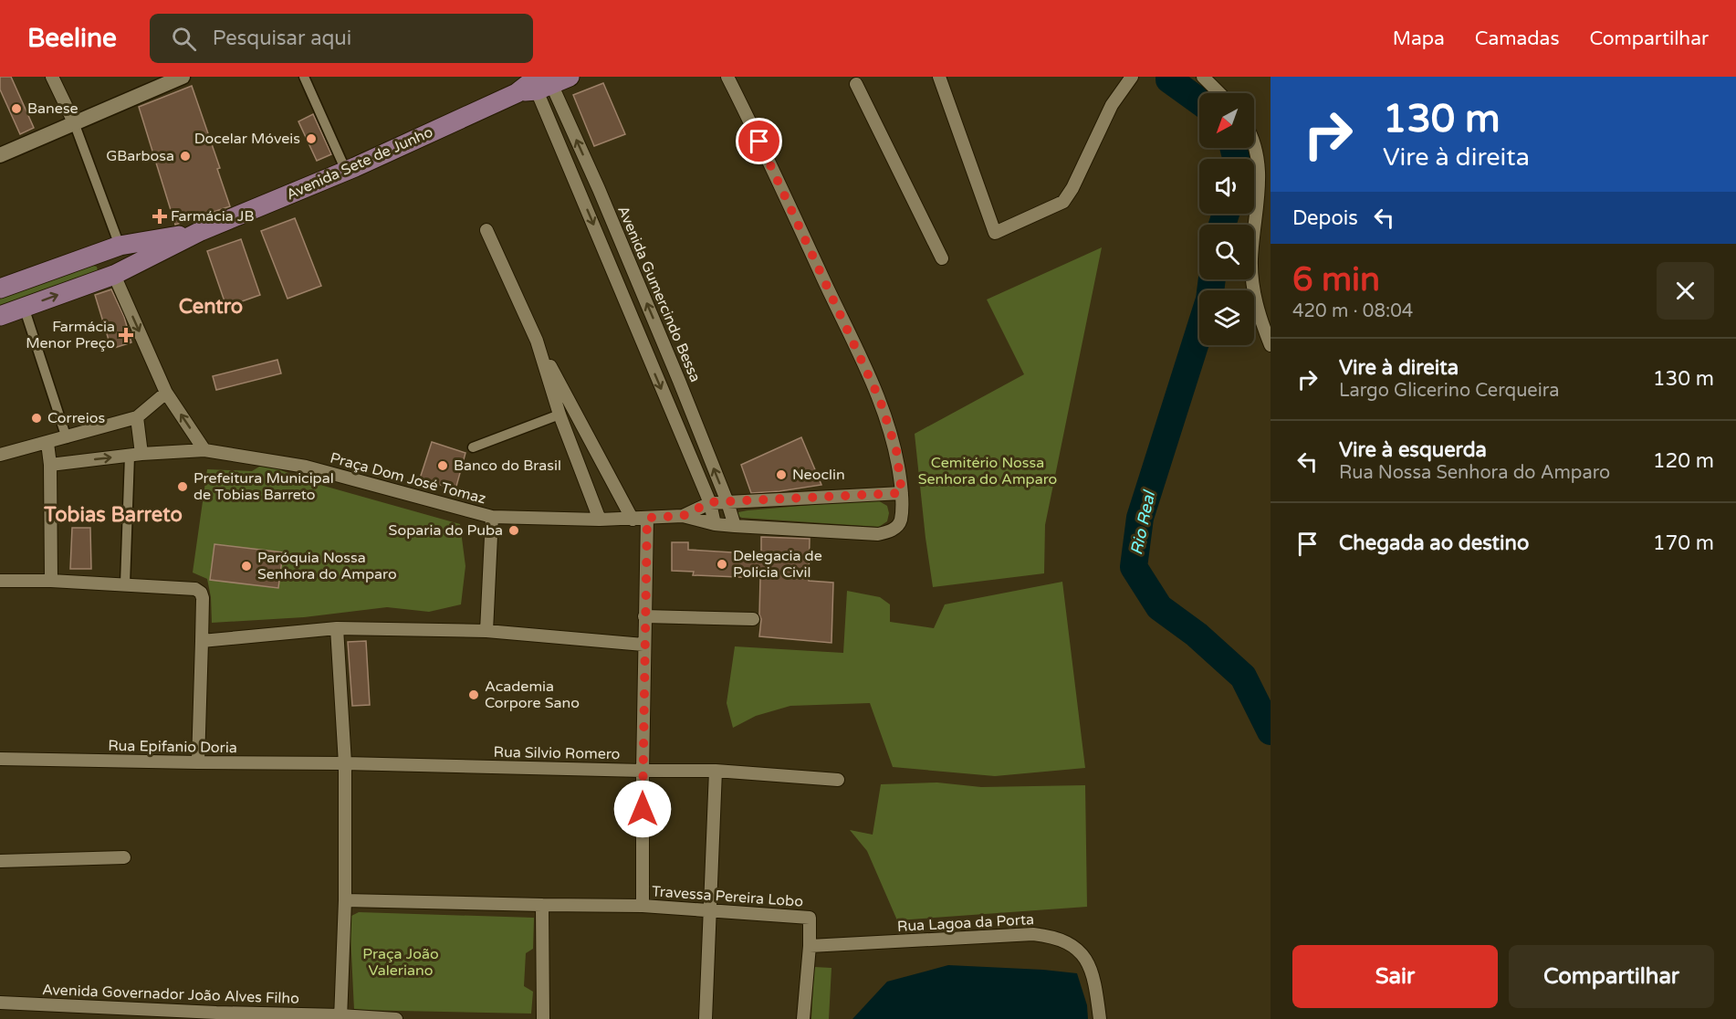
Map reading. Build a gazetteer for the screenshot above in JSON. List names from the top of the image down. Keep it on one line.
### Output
{"streets":{"main road":["Avenida Sete de Junho"],"street":["Avenida Gumercindo Bessa","Praça Dom José Tomaz","Rua Epifanio Doria","Rua Silvio Romero","Travessa Pereira Lobo","Rua Lagoa da Porta","Avenida Governador João Alves Filho"]},"crossings":[["Avenida Sete de Junho","Avenida Gumercindo Bessa"],["Rua Epifanio Doria","Rua Silvio Romero"],["Travessa Pereira Lobo","Rua Lagoa da Porta"]],"districts":["Centro","Tobias Barreto"],"water":["Rio Real"],"parks":["Cemitério Nossa Senhora do Amparo","Praça João Valeriano"],"places":{"other":["Banese","Docelar Móveis","GBarbosa","Correios","Banco do Brasil","Neoclin","Prefeitura Municipal de Tobias Barreto","Soparia do Puba","Delegacia de Policia Civil","Paróquia Nossa Senhora do Amparo","Academia Corpore Sano"],"health":["Farmácia JB","Farmácia Menor Preço"]},"north":"bottom left","page":{"header":"Beeline","search":"Pesquisar aqui","nav":["Mapa","Camadas","Compartilhar"],"turn":["130 m","Vire à direita"],"then":"Depois","heading":["6 min","420 m · 08:04"],"list":[{"name":"Vire à direita","note":"Largo Glicerino Cerqueira","value":"130 m"},{"name":"Vire à esquerda","note":"Rua Nossa Senhora do Amparo","value":"120 m"},{"name":"Chegada ao destino","value":"170 m"}],"buttons":["Sair","Compartilhar"]}}
